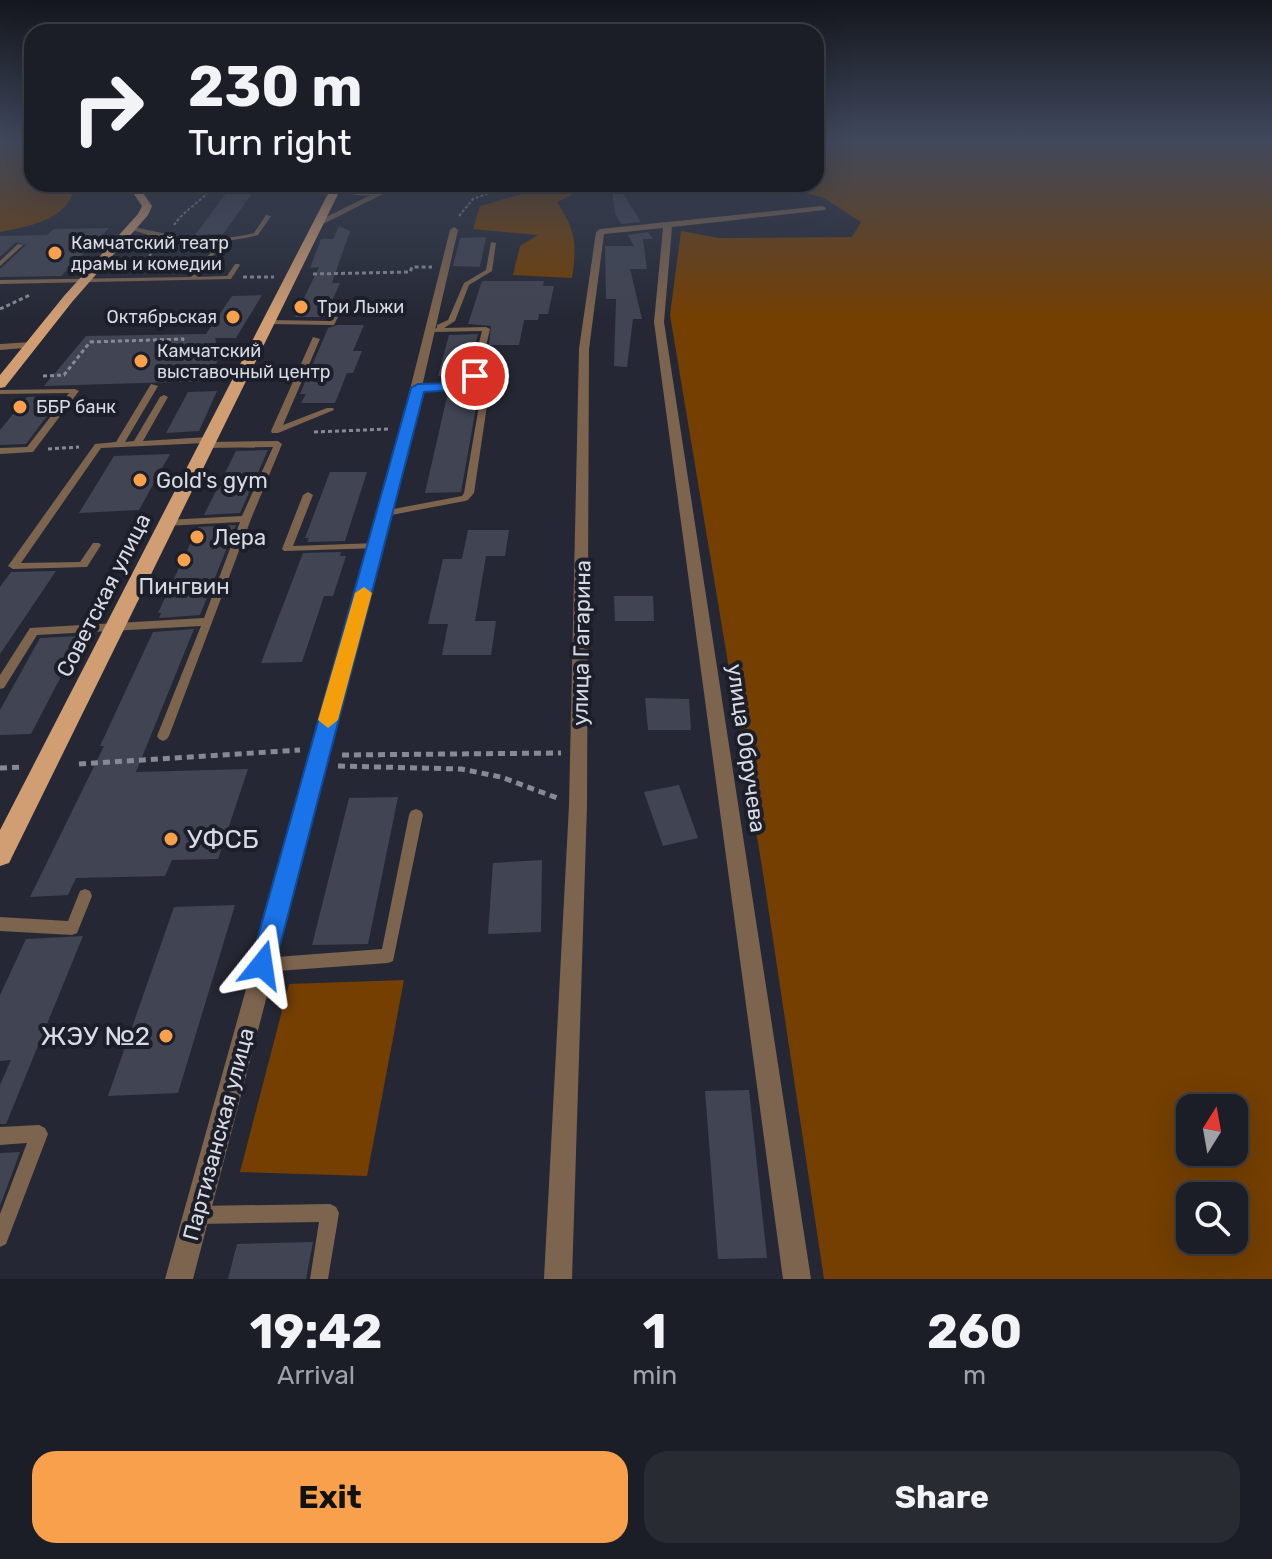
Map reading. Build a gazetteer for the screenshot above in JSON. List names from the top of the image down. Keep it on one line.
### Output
{"streets":{"main road":["Советская улица"],"street":["улица Гагарина","улица Обручева","Партизанская улица"]},"crossings":[["улица Гагарина","улица Обручева"]],"places":["Камчатский театр драмы и комедии","Три Лыжи","Октябрьская","Камчатский выставочный центр","ББР банк","Gold's gym","Лера","Пингвин","УФСБ","ЖЭУ №2"],"north":"top","page":{"turn":["230 m","Turn right"],"eta":["19:42","Arrival","1","min","260","m"],"buttons":["Exit","Share"]}}
